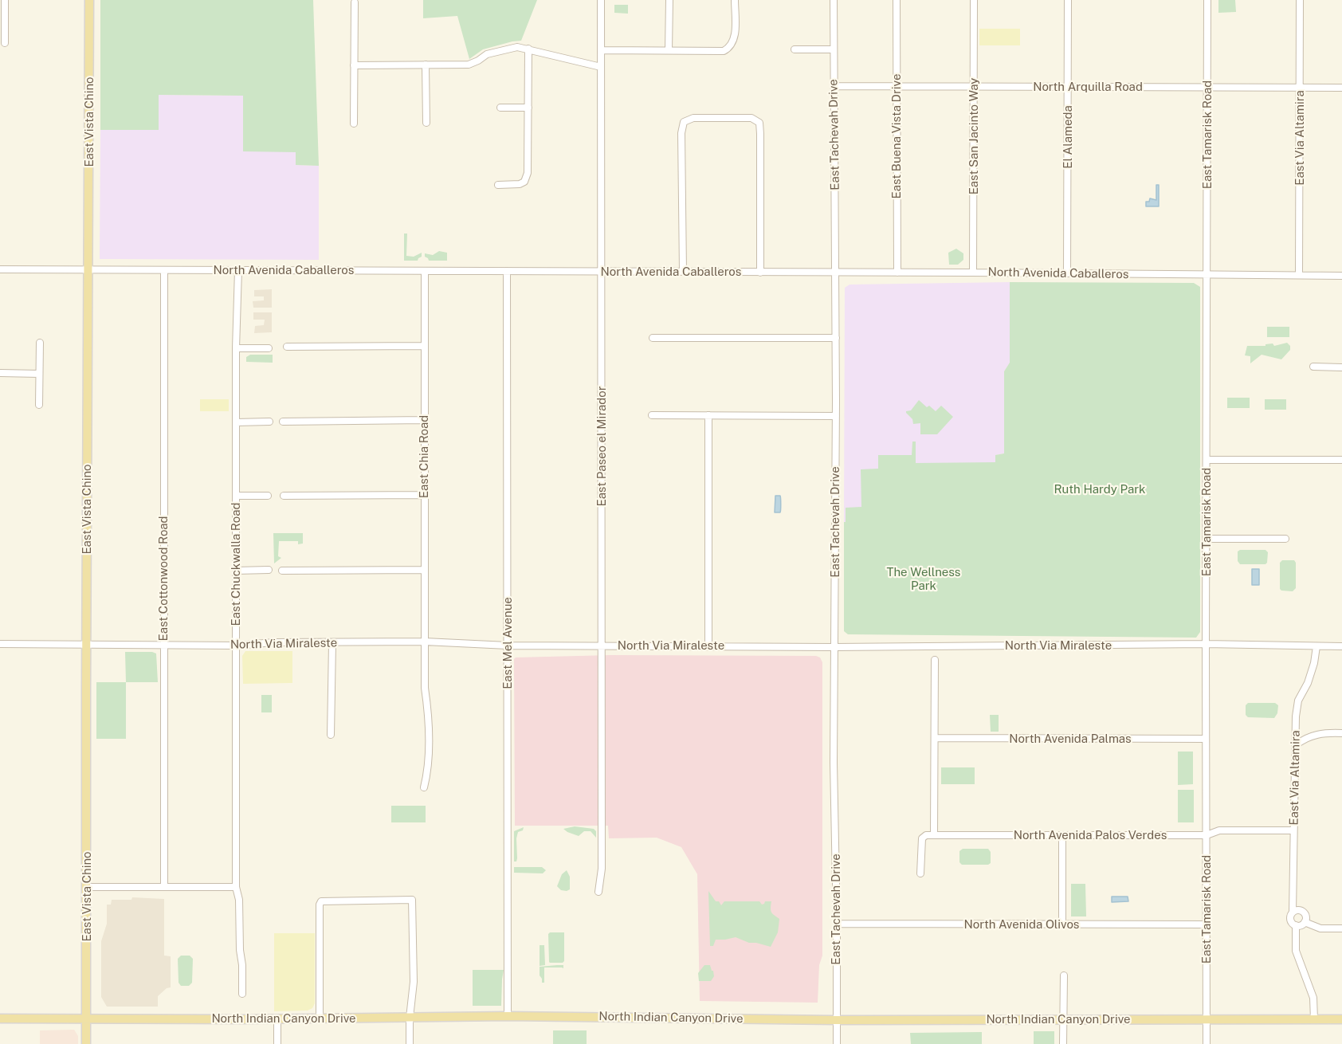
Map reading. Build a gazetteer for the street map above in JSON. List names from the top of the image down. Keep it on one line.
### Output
{"streets":{"main road":["East Vista Chino","North Indian Canyon Drive"],"street":["North Arquilla Road","East Tachevah Drive","East Tamarisk Road","East Buena Vista Drive","East San Jacinto Way","El Alameda","East Via Altamira","North Avenida Caballeros","East Paseo el Mirador","East Chia Road","East Chuckwalla Road","East Cottonwood Road","East Mel Avenue","North Via Miraleste","North Avenida Palmas","North Avenida Palos Verdes","North Avenida Olivos"]},"crossings":[["North Arquilla Road","East Tachevah Drive"],["North Arquilla Road","East Tamarisk Road"],["North Arquilla Road","East Buena Vista Drive"],["North Arquilla Road","East San Jacinto Way"],["North Arquilla Road","El Alameda"],["North Arquilla Road","East Via Altamira"],["East Vista Chino","North Avenida Caballeros"],["East Vista Chino","North Via Miraleste"],["East Vista Chino","North Indian Canyon Drive"],["East Tachevah Drive","North Avenida Caballeros"],["East Tachevah Drive","North Via Miraleste"],["East Tachevah Drive","North Avenida Olivos"],["East Tachevah Drive","North Indian Canyon Drive"],["East Tamarisk Road","North Avenida Caballeros"],["East Tamarisk Road","North Via Miraleste"],["East Tamarisk Road","North Avenida Palmas"],["East Tamarisk Road","North Avenida Palos Verdes"],["East Tamarisk Road","North Avenida Olivos"],["East Tamarisk Road","North Indian Canyon Drive"],["East Buena Vista Drive","North Avenida Caballeros"],["East San Jacinto Way","North Avenida Caballeros"],["El Alameda","North Avenida Caballeros"],["East Via Altamira","North Avenida Caballeros"],["East Via Altamira","North Via Miraleste"],["East Via Altamira","North Avenida Palos Verdes"],["East Via Altamira","North Indian Canyon Drive"],["North Avenida Caballeros","East Paseo el Mirador"],["North Avenida Caballeros","East Chia Road"],["North Avenida Caballeros","East Chuckwalla Road"],["North Avenida Caballeros","East Cottonwood Road"],["North Avenida Caballeros","East Mel Avenue"],["East Paseo el Mirador","North Via Miraleste"],["East Chia Road","North Via Miraleste"],["East Chuckwalla Road","North Via Miraleste"],["East Cottonwood Road","North Via Miraleste"],["East Mel Avenue","North Via Miraleste"],["East Mel Avenue","North Indian Canyon Drive"]],"parks":["Ruth Hardy Park","The Wellness Park"]}
